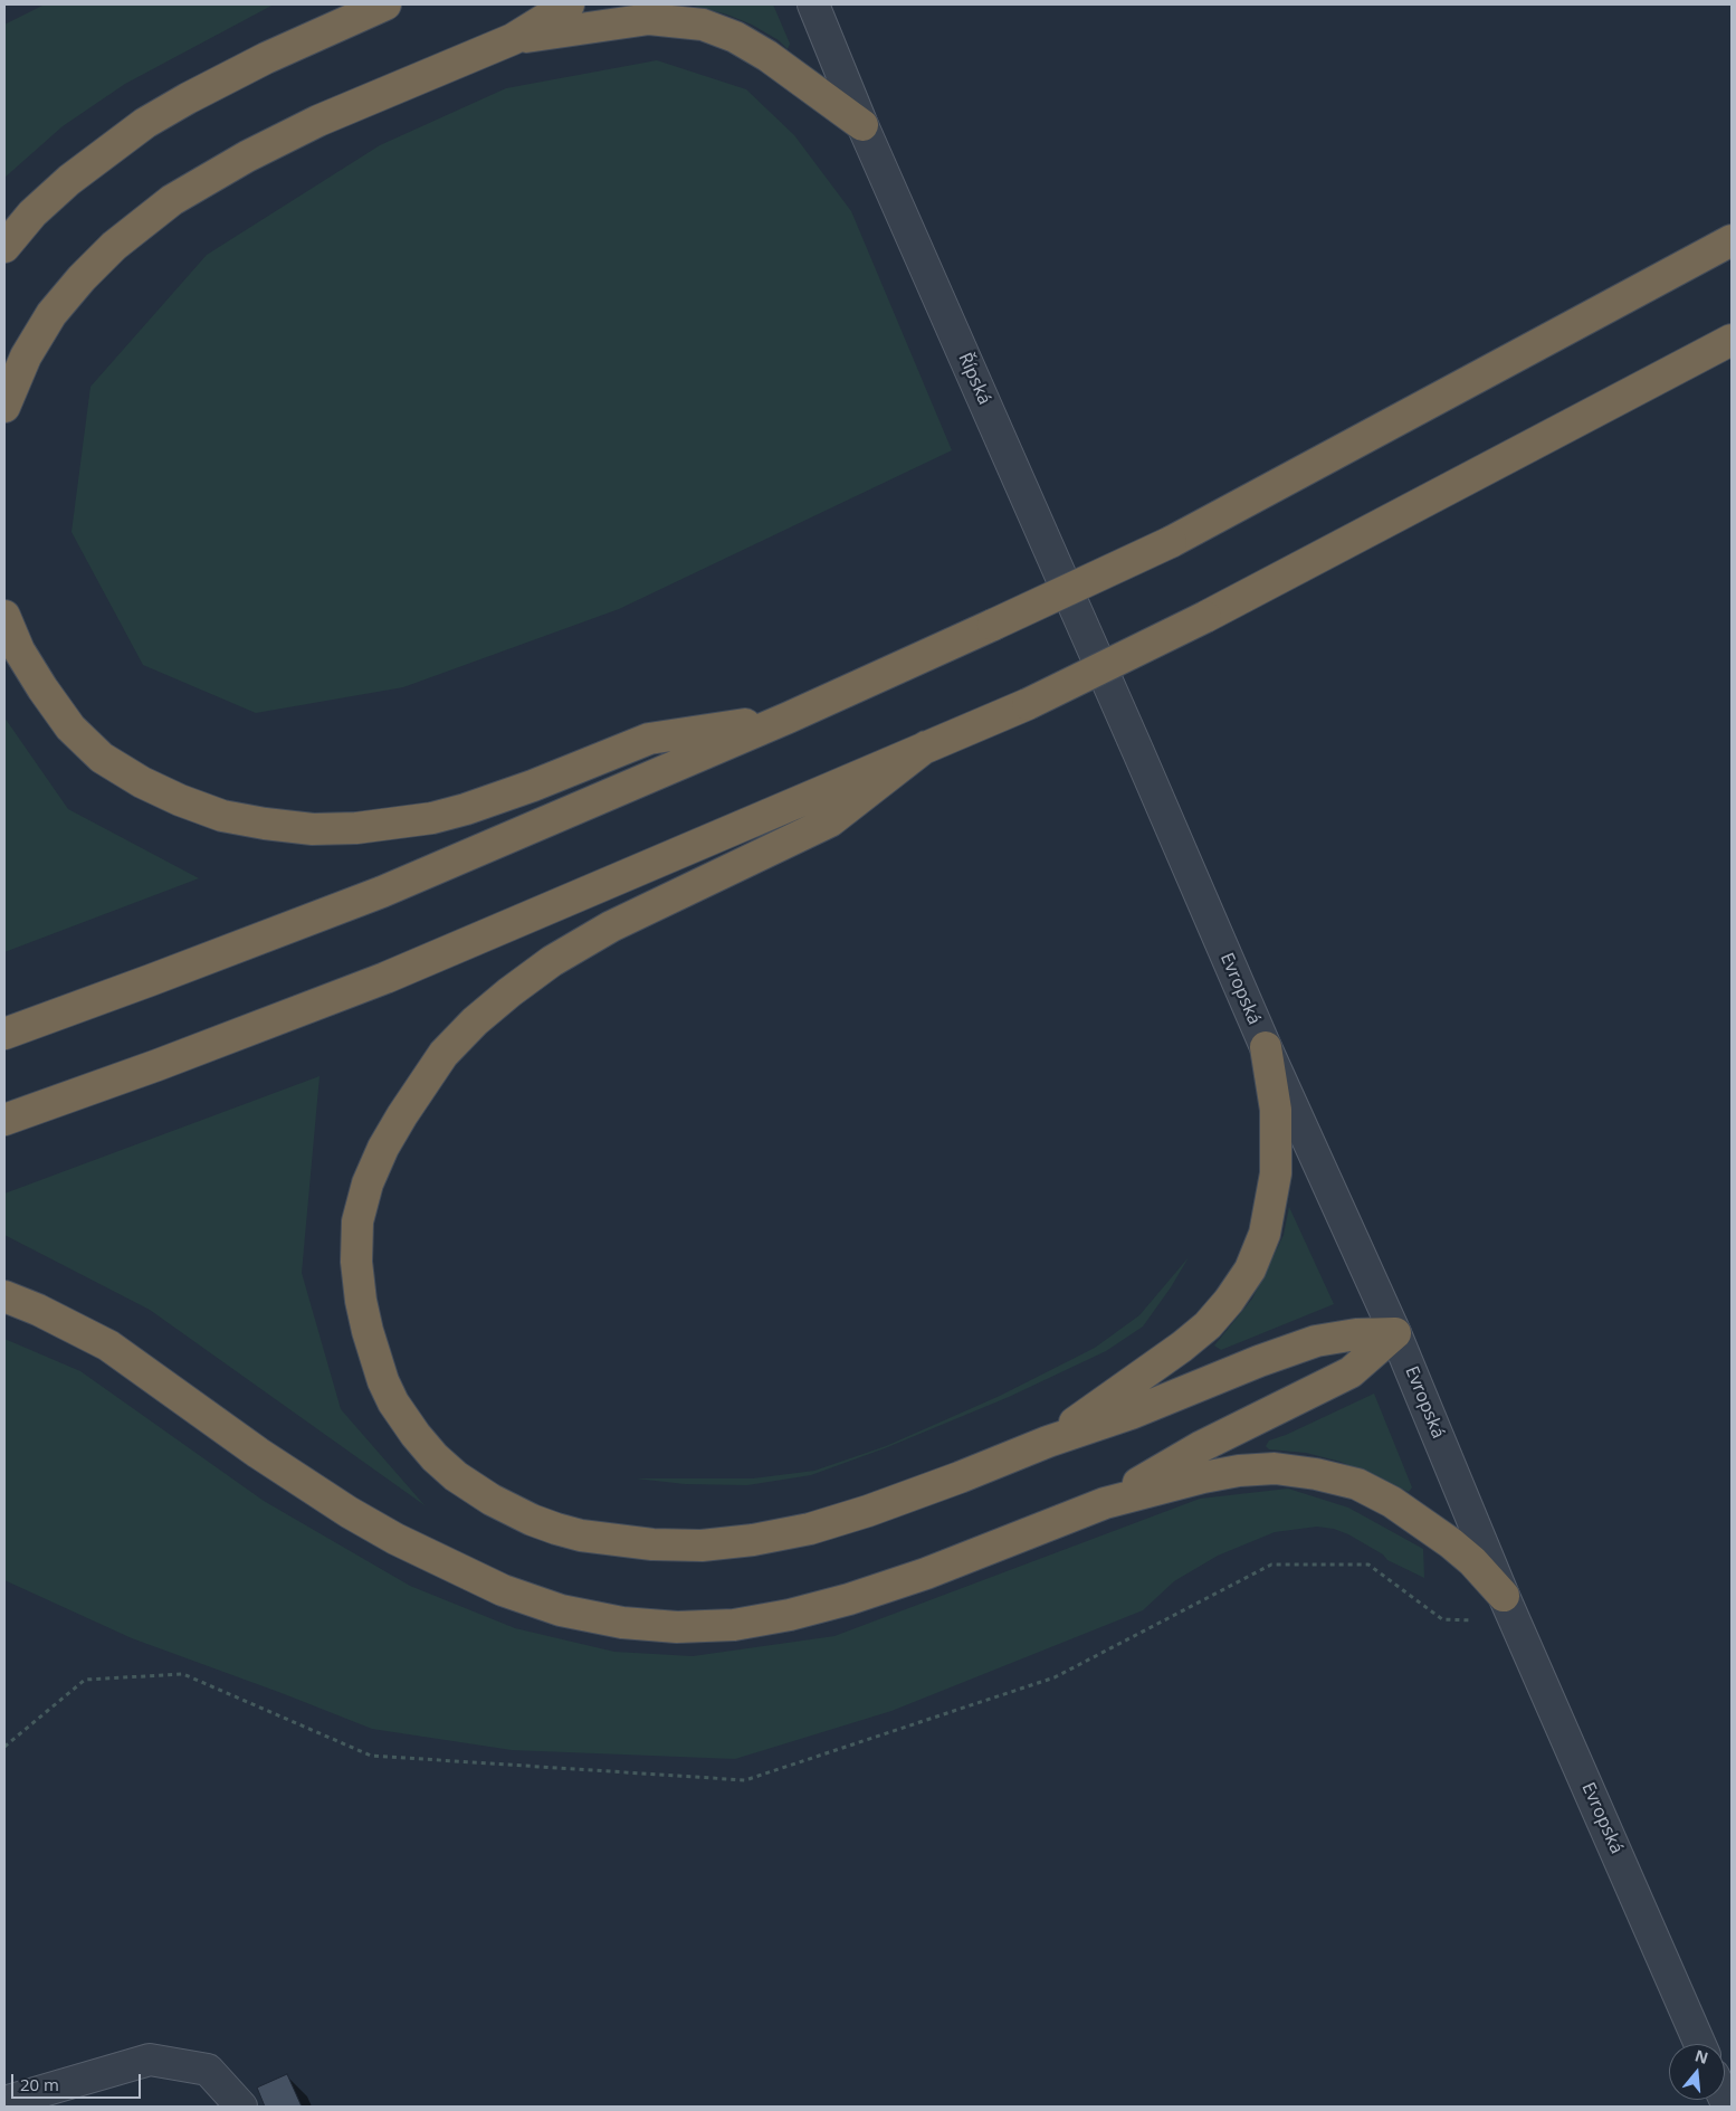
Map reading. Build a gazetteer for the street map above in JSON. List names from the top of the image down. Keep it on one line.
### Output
{"streets":{"street":["Řípská","Evropská"]},"crossings":[["Řípská","Evropská"]],"scale_bar":"20 m","north":"top"}
